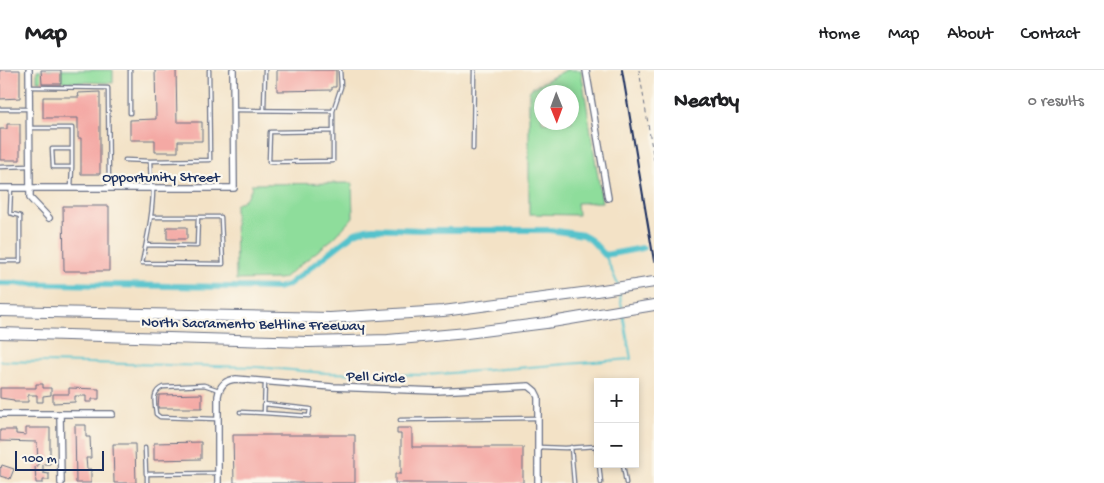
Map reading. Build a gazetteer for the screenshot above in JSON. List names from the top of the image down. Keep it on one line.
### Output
{"streets":{"highway":["North Sacramento Beltline Freeway"],"street":["Opportunity Street","Pell Circle"]},"scale_bar":"100 m","north":"bottom","page":{"header":"Map","nav":["Home","Map","About","Contact"],"heading":["Nearby","0 results"],"map_buttons":["+","−"],"scale":"100 m"}}
